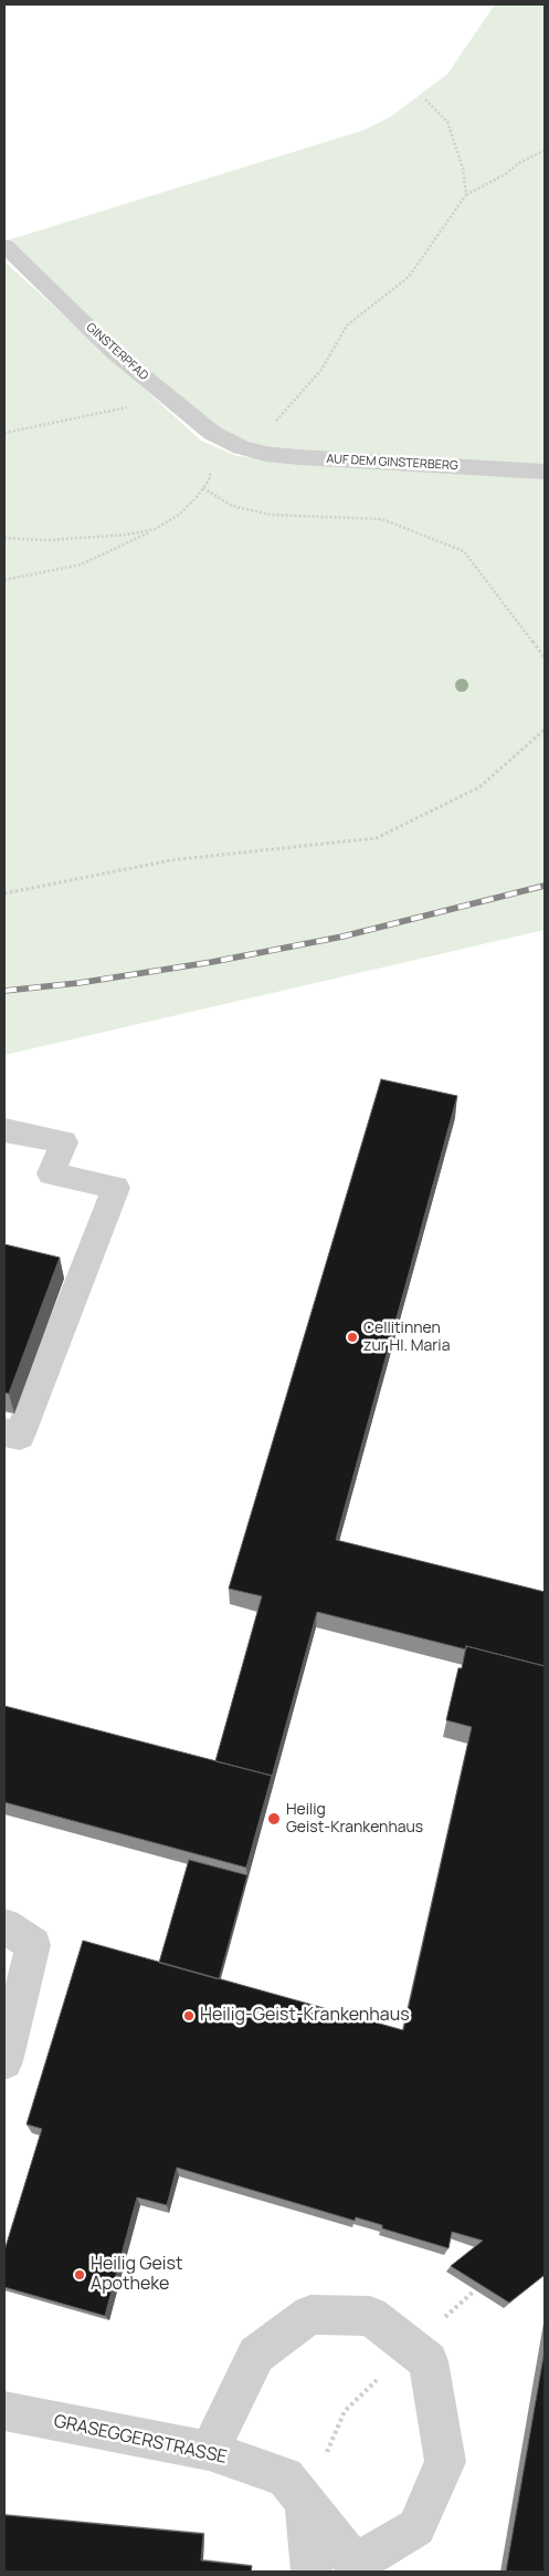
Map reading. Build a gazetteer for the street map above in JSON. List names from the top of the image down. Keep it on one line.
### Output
{"streets":{"street":["GINSTERPFAD","AUF DEM GINSTERBERG","GRASEGGERSTRASSE"]},"crossings":[["GINSTERPFAD","AUF DEM GINSTERBERG"]],"places":["Cellitinnen zur Hl. Maria","Heilig Geist-Krankenhaus","Heilig-Geist-Krankenhaus","Heilig Geist Apotheke"]}
